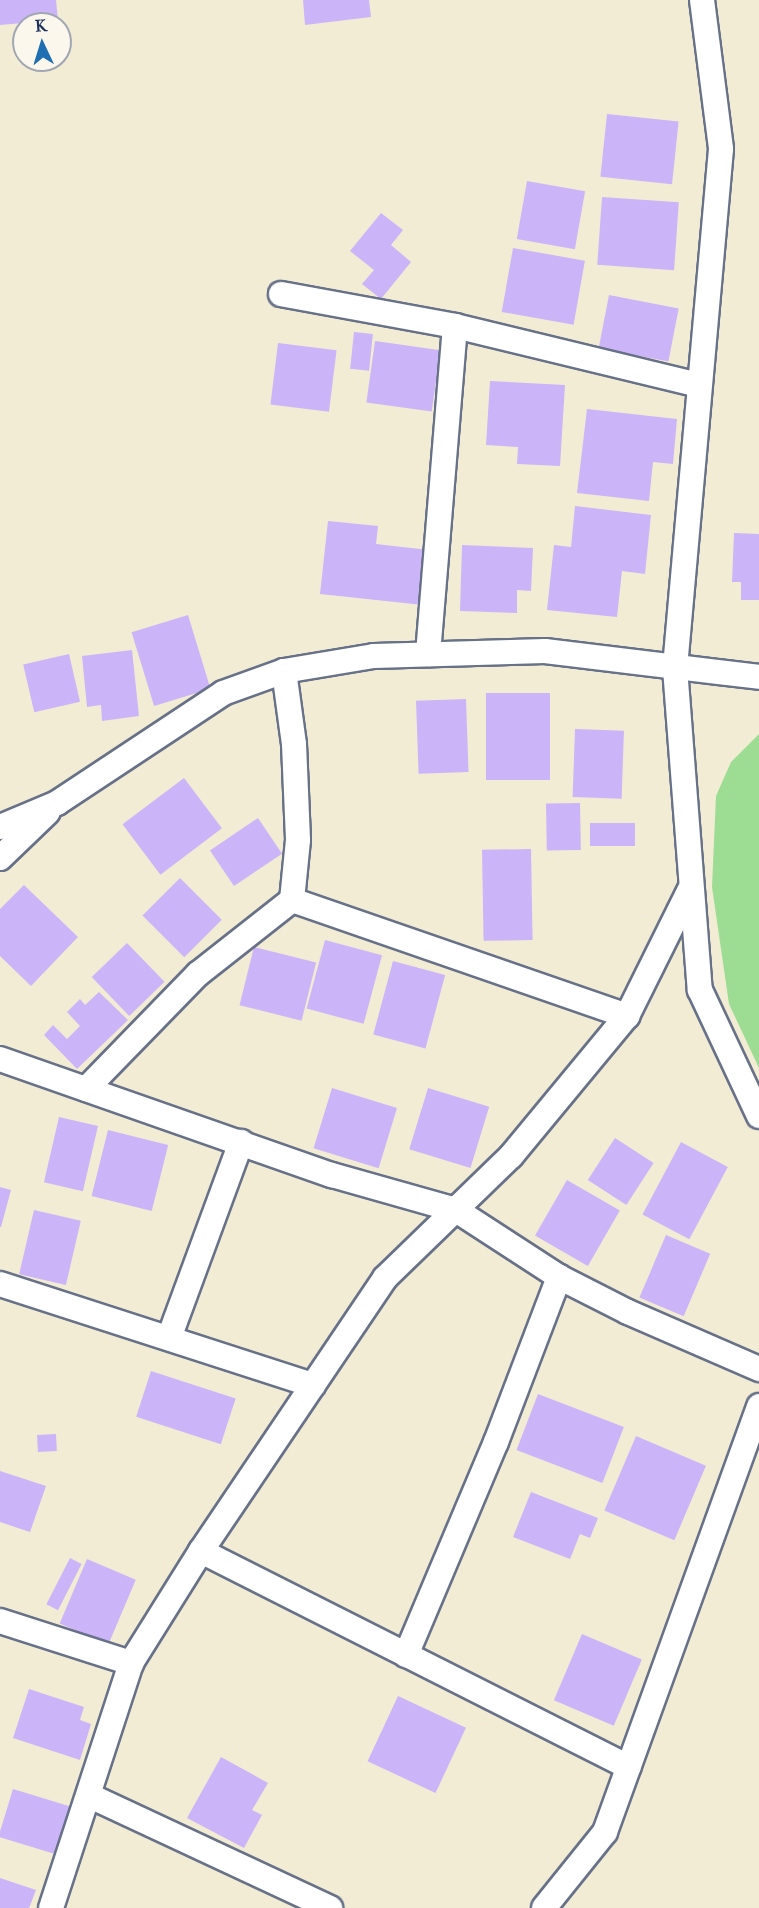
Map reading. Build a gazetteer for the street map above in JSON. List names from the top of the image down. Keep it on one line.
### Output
{"north":"top"}
